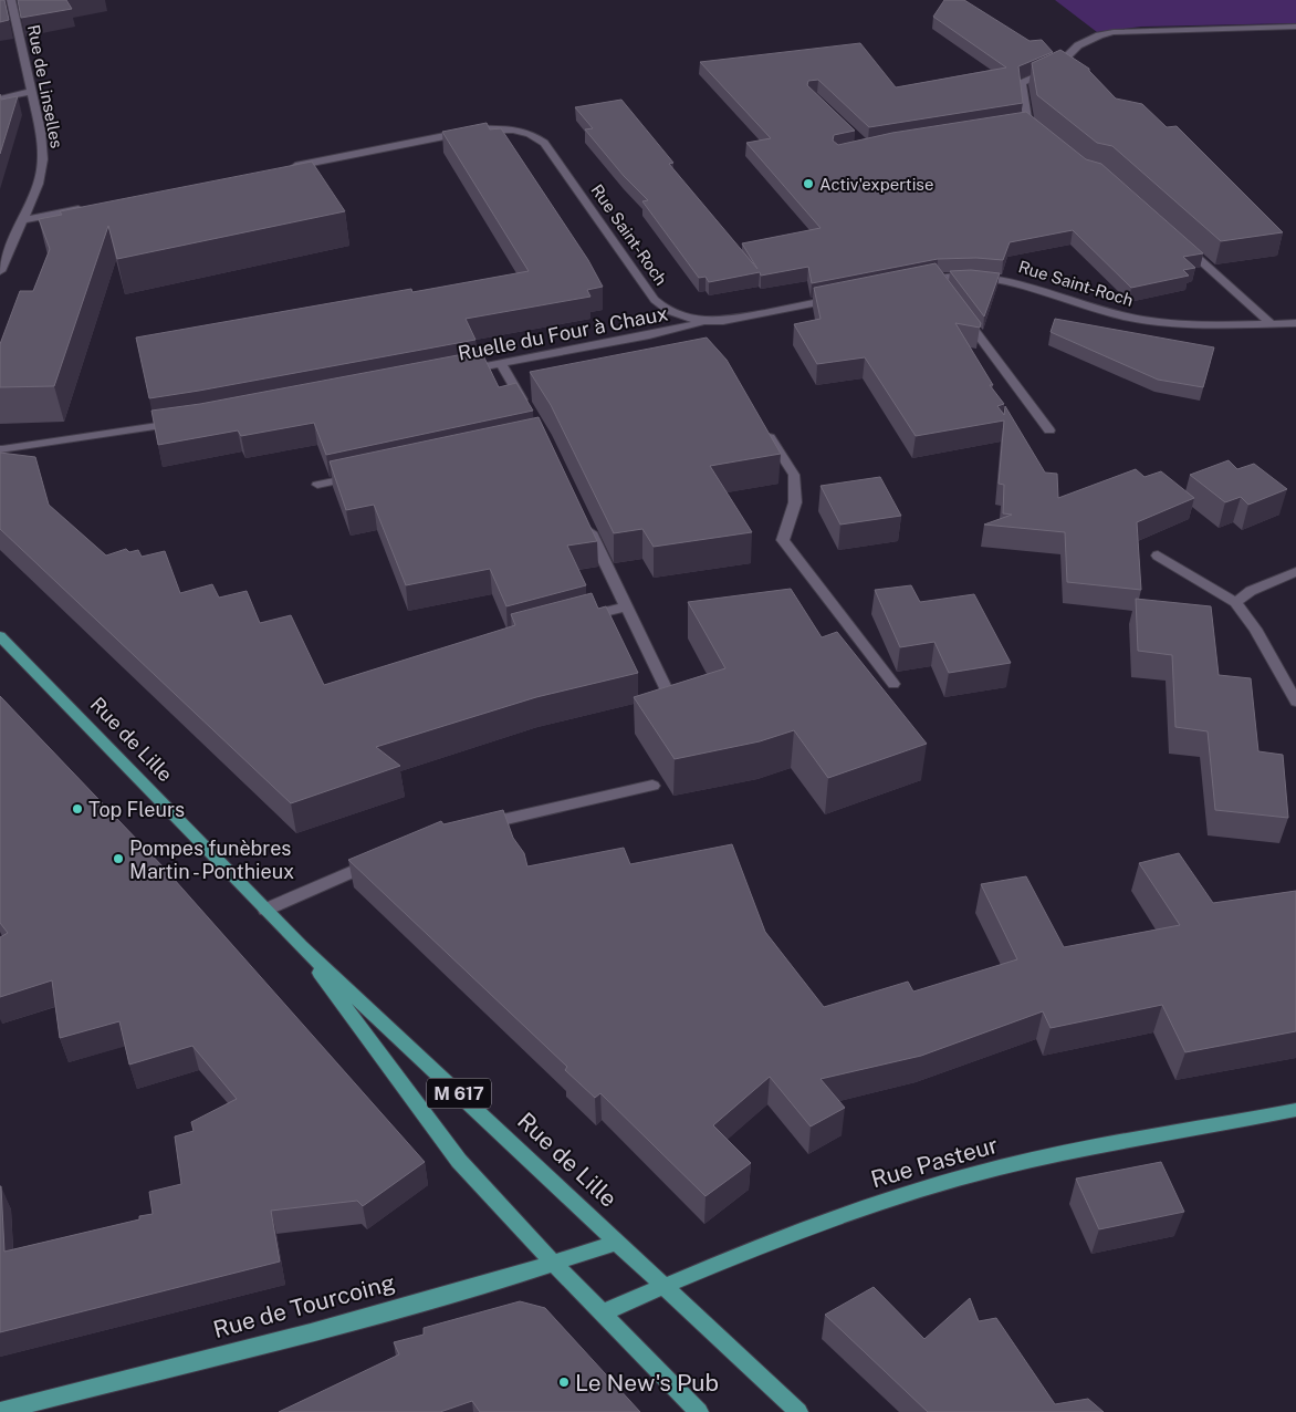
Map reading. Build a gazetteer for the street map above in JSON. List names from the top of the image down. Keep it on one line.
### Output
{"streets":{"main road":["Rue de Lille","M 617","Rue Pasteur","Rue de Tourcoing"],"street":["Rue de Linselles","Rue Saint-Roch","Ruelle du Four à Chaux"]},"crossings":[["Rue Saint-Roch","Ruelle du Four à Chaux"],["Rue de Lille","Rue Pasteur"],["Rue de Lille","Rue de Tourcoing"]],"places":["Activ'expertise","Top Fleurs","Pompes funèbres Martin - Ponthieux","Le New's Pub"]}
